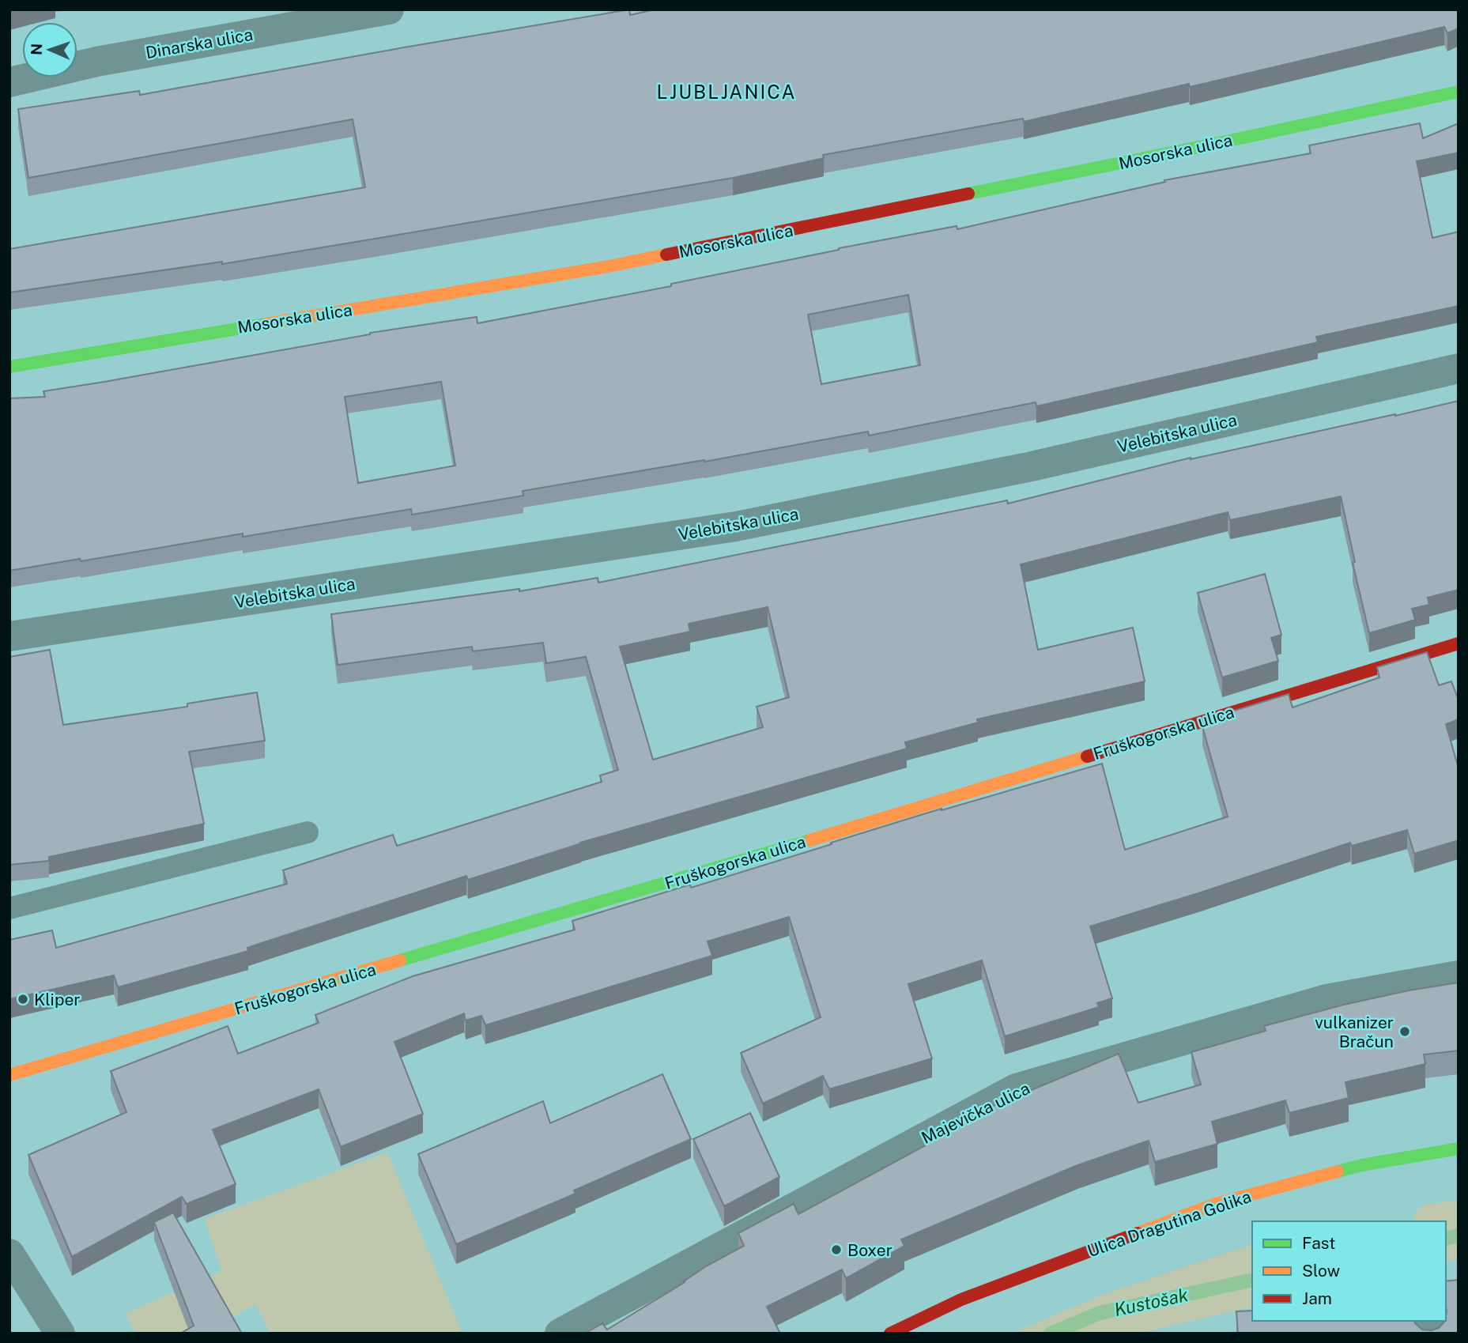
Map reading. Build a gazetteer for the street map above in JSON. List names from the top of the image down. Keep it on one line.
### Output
{"streets":{"street":["Dinarska ulica","Mosorska ulica","Velebitska ulica","Fruškogorska ulica","Majevička ulica","Ulica Dragutina Golika"]},"districts":["LJUBLJANICA"],"water":["Kustošak"],"places":["Kliper","vulkanizer Bračun","Boxer"],"legend":["Fast","Slow","Jam"],"north":"left"}
